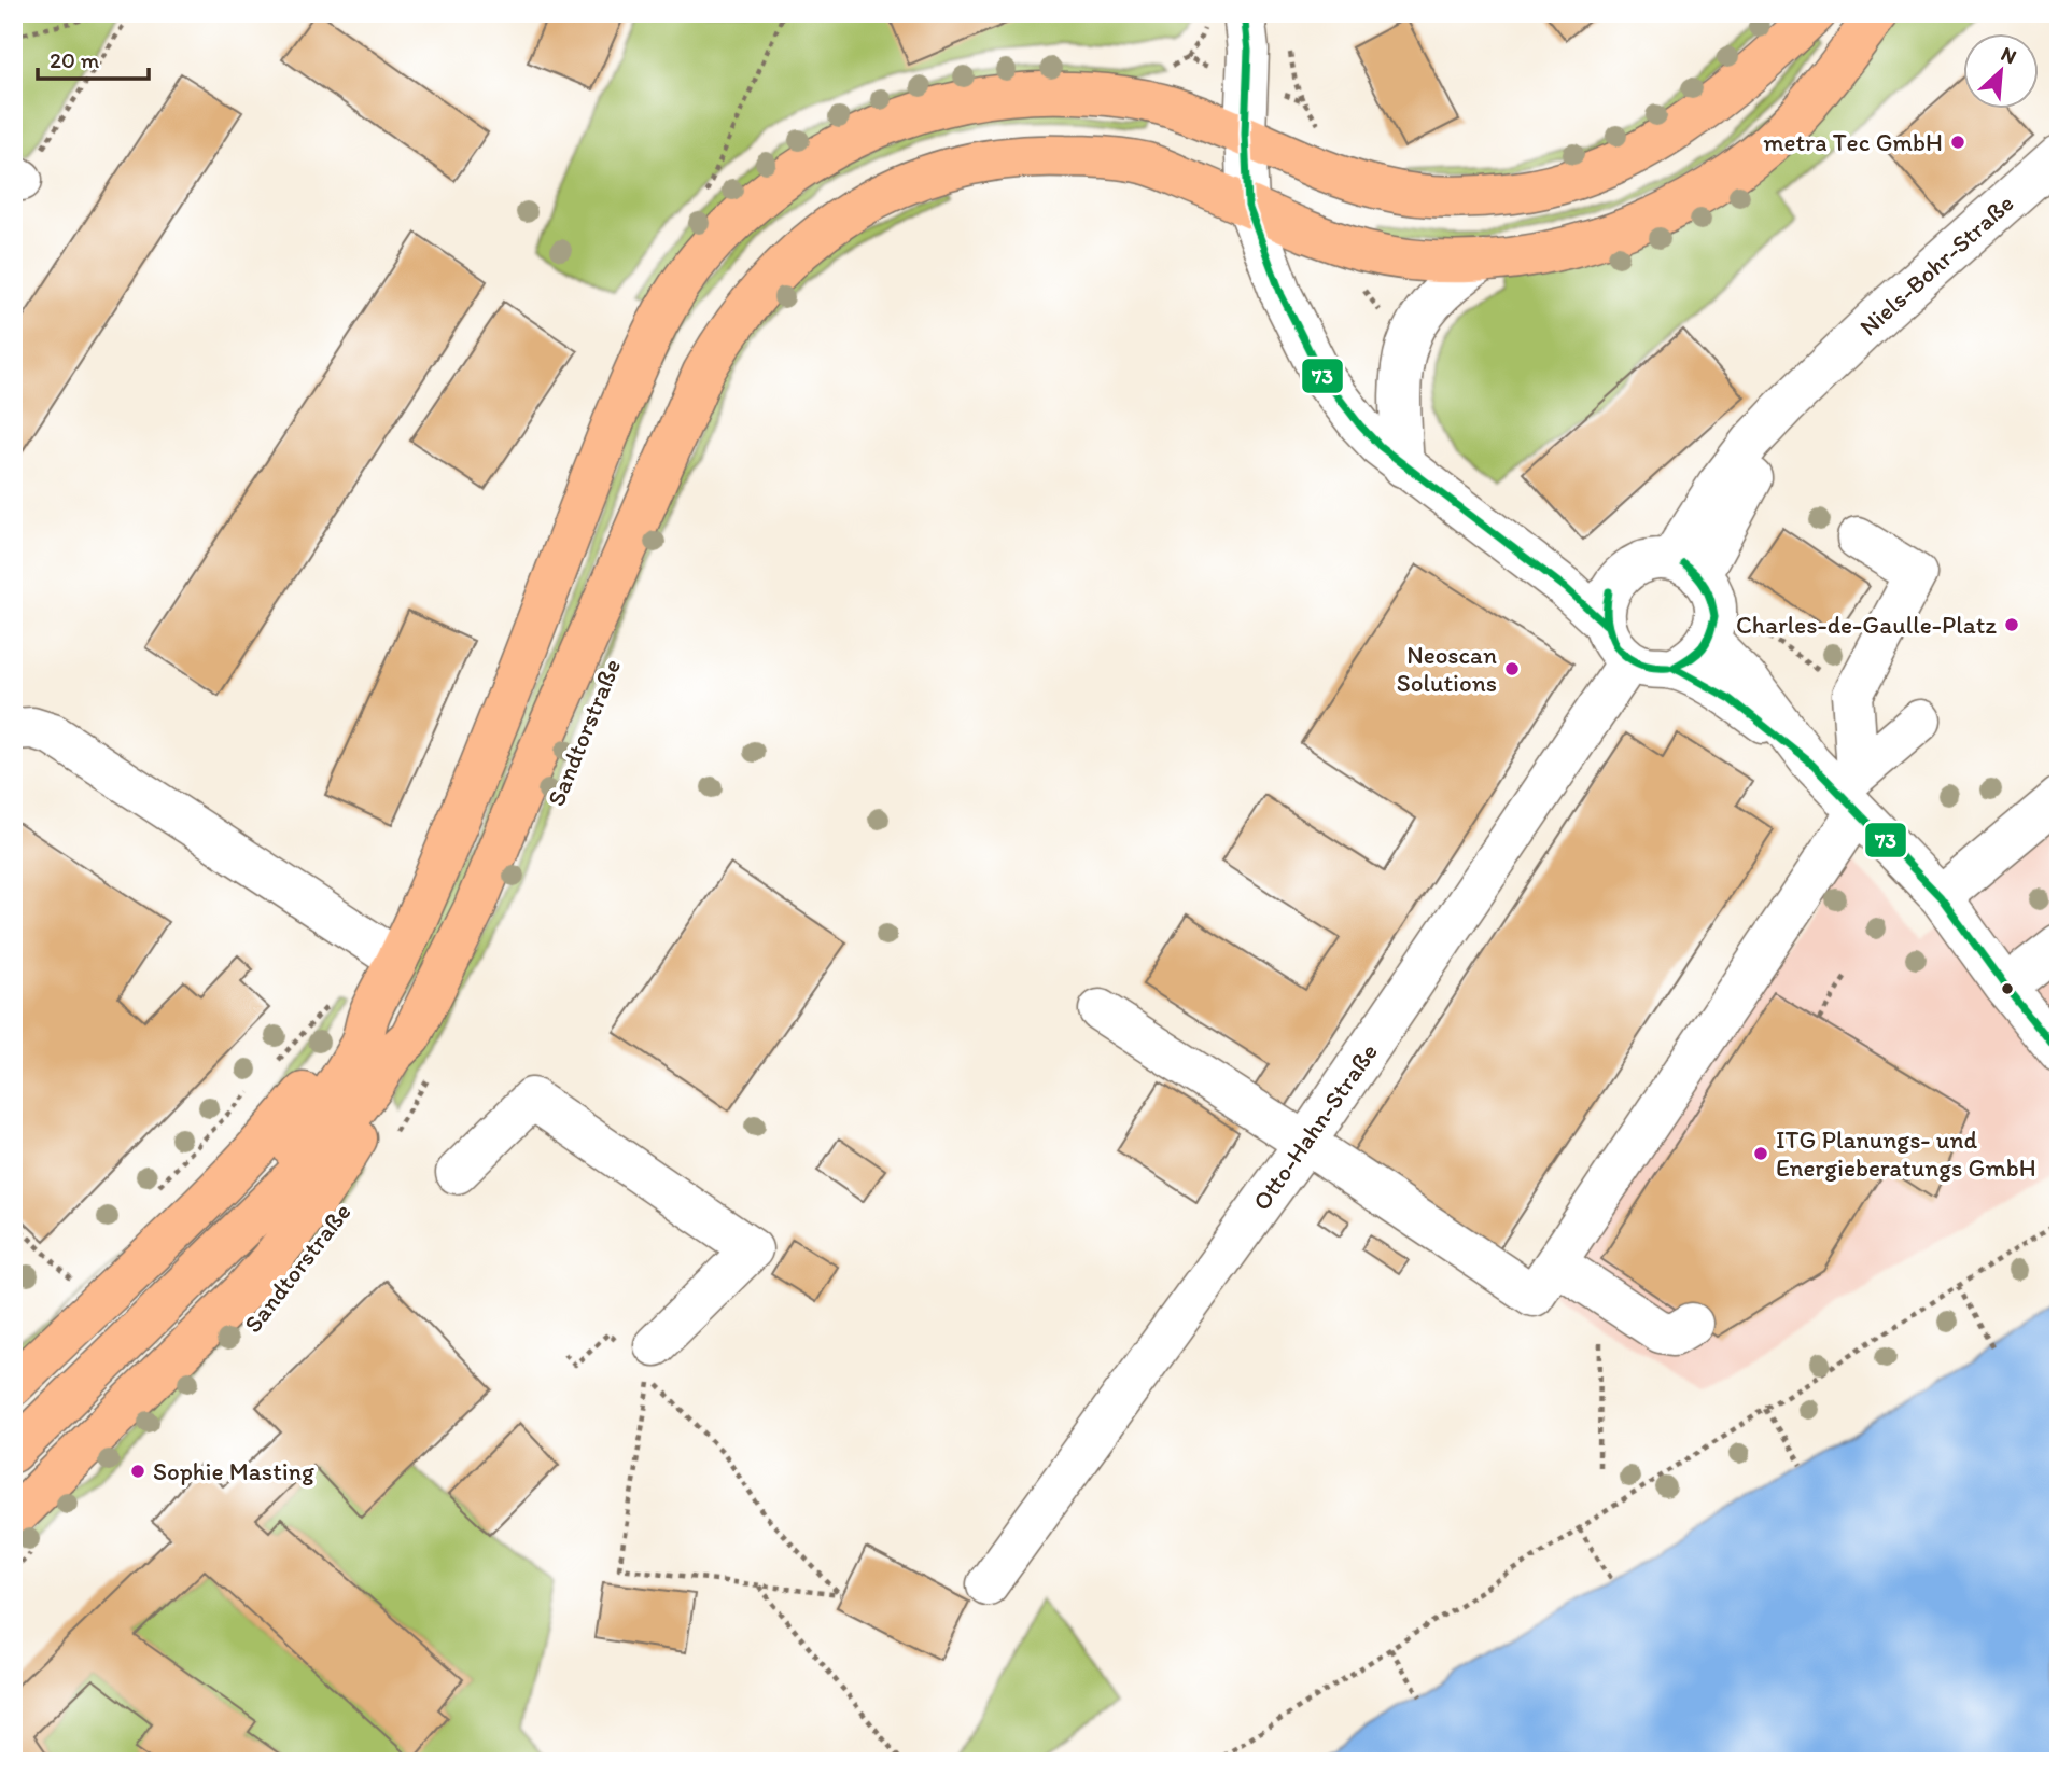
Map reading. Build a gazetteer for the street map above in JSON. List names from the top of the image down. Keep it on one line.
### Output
{"streets":{"main road":["Sandtorstraße"],"street":["Niels-Bohr-Straße","Otto-Hahn-Straße"]},"crossings":[["Niels-Bohr-Straße","Otto-Hahn-Straße"]],"places":["metra Tec GmbH","Charles-de-Gaulle-Platz","Neoscan Solutions","ITG Planungs- und Energieberatungs GmbH","Sophie Masting"],"lines":["transit line 73"],"scale_bar":"20 m","north":"top right"}
